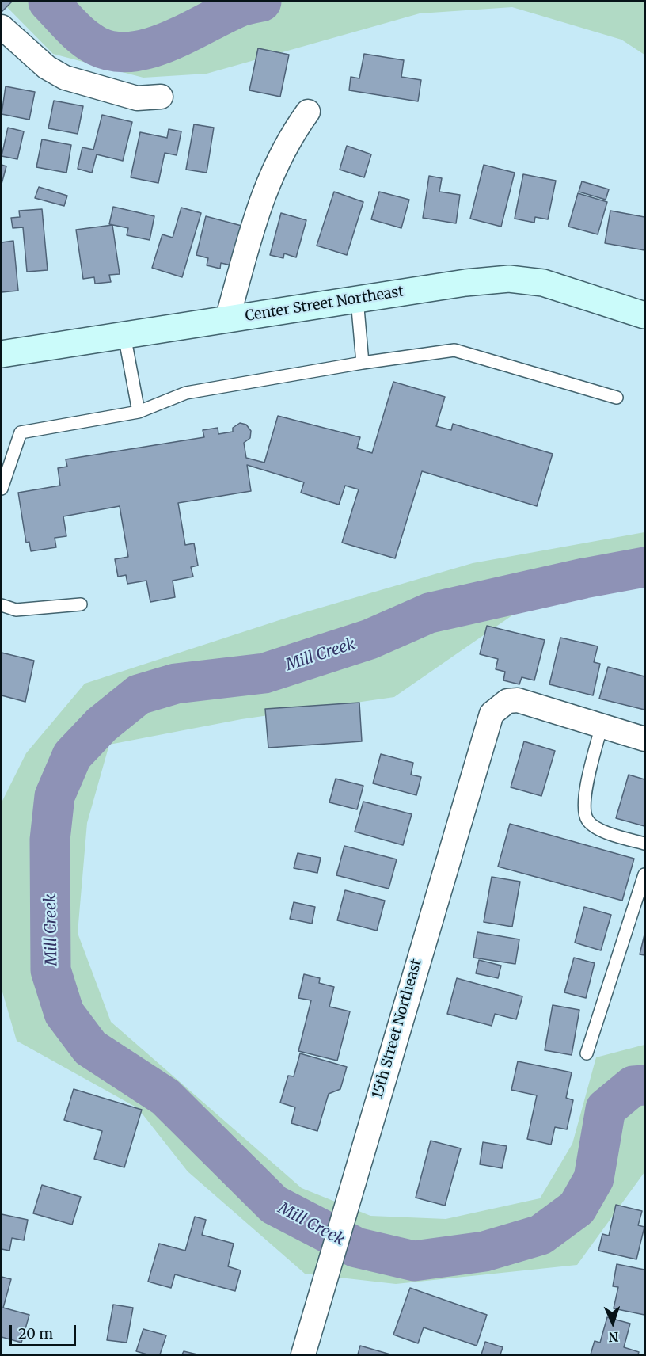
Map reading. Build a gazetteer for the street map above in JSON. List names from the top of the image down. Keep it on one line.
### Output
{"streets":{"main road":["Center Street Northeast"],"street":["15th Street Northeast"]},"water":["Mill Creek"],"scale_bar":"20 m","north":"bottom"}
